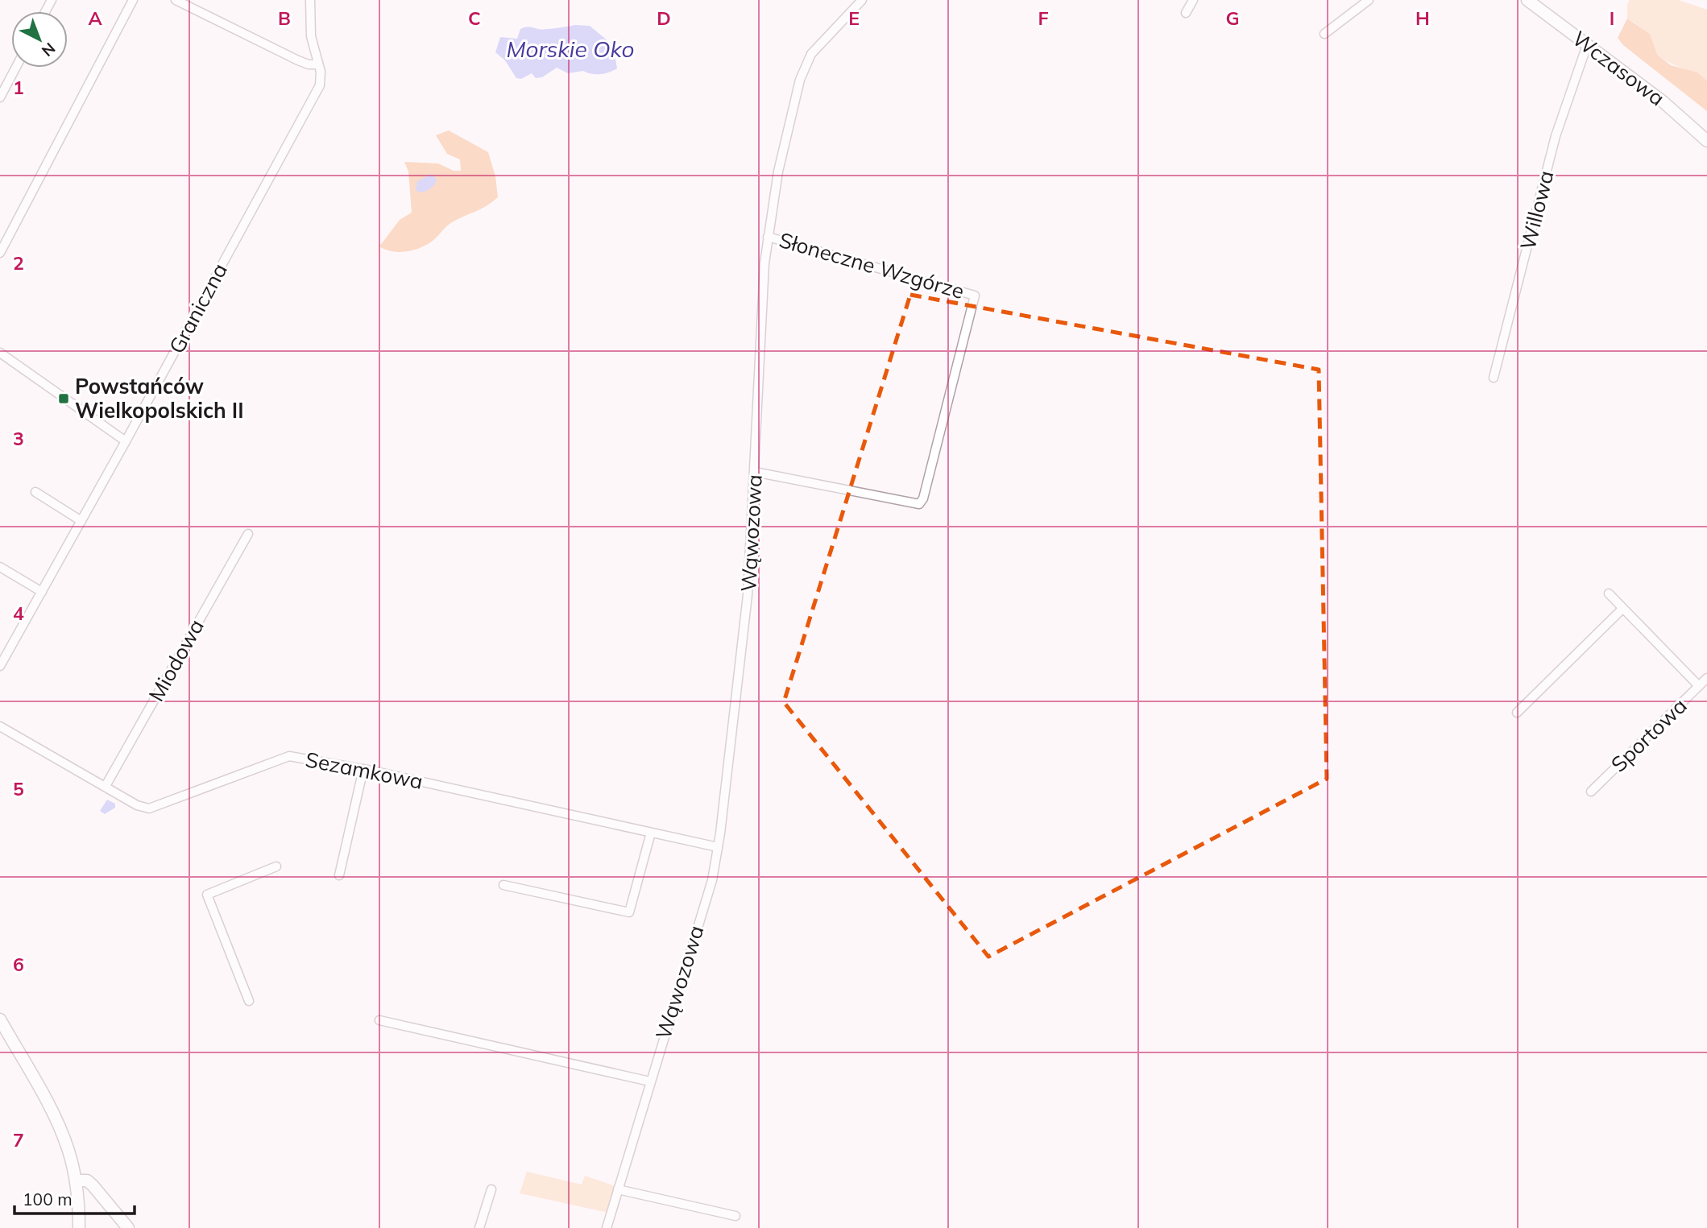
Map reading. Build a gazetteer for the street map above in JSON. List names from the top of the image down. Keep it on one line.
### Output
{"streets":{"street":["Wczasowa","Willowa","Słoneczne Wzgórze","Graniczna","Wąwozowa","Miodowa","Sportowa","Sezamkowa"]},"crossings":[["Wczasowa","Willowa"],["Słoneczne Wzgórze","Wąwozowa"],["Wąwozowa","Sezamkowa"],["Miodowa","Sezamkowa"]],"water":["Morskie Oko"],"places":{"transit":["Powstańców Wielkopolskich II"]},"scale_bar":"100 m","north":"bottom right","grid":{"columns":["A","B","C","D","E","F","G","H","I"],"rows":["1","2","3","4","5","6","7"]}}
